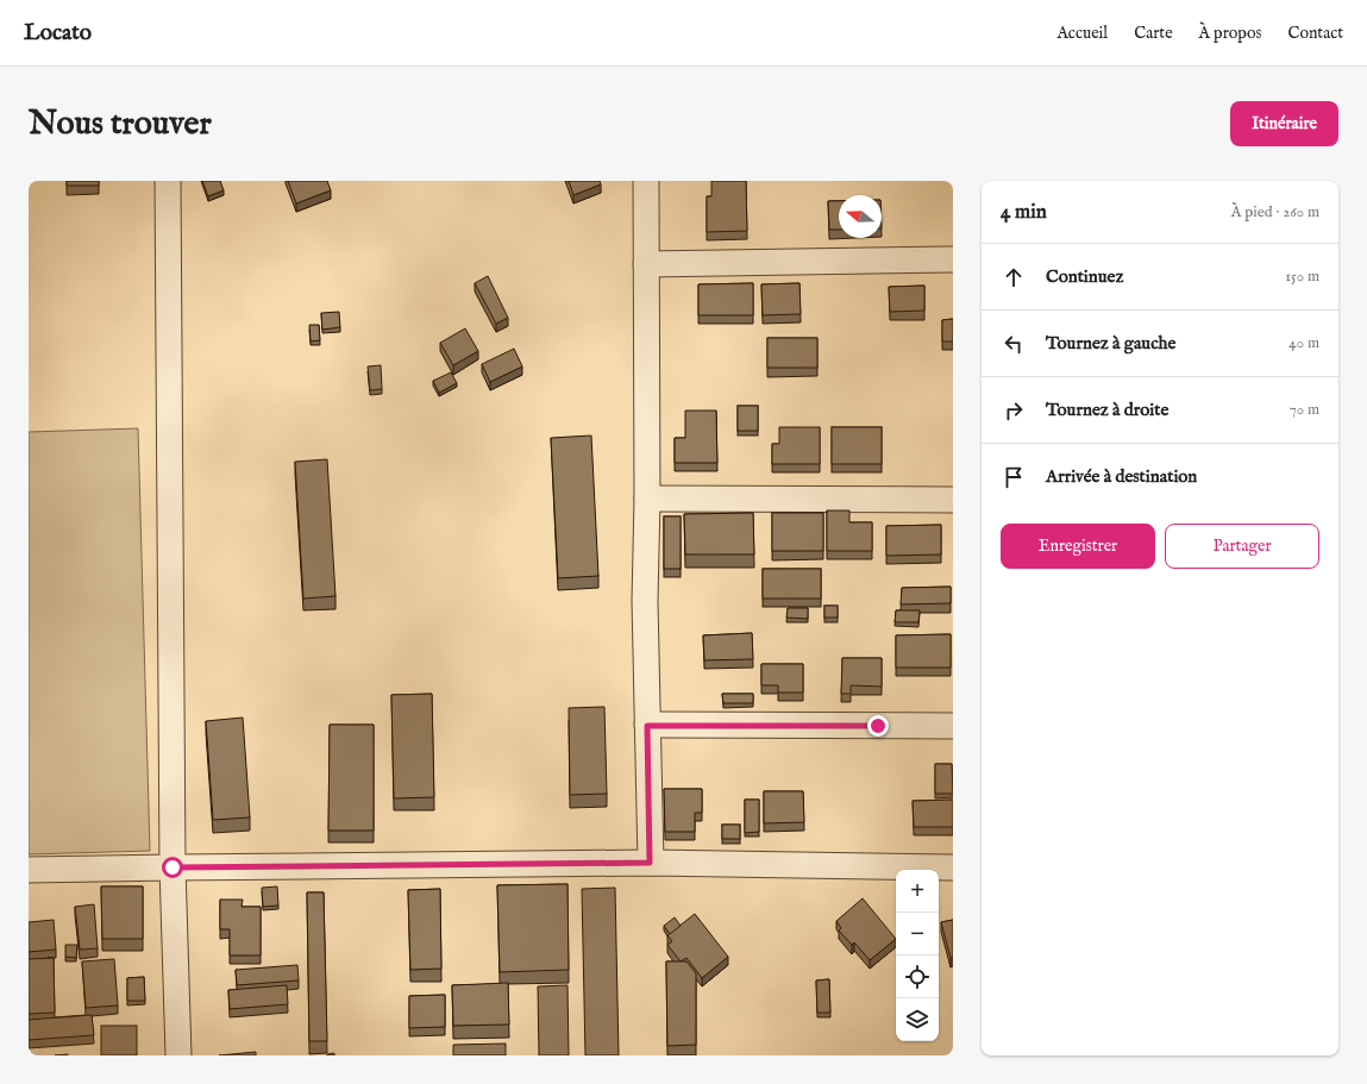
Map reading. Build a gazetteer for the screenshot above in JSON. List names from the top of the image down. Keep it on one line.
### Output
{"north":"left","page":{"header":"Locato","nav":["Accueil","Carte","À propos","Contact"],"buttons":["Itinéraire",["Enregistrer","Partager"]],"title":"Nous trouver","heading":["4 min","À pied · 260 m"],"list":[["Continuez","150 m"],["Tournez à gauche","40 m"],["Tournez à droite","70 m"],"Arrivée à destination"],"map_buttons":["+","−"]}}
